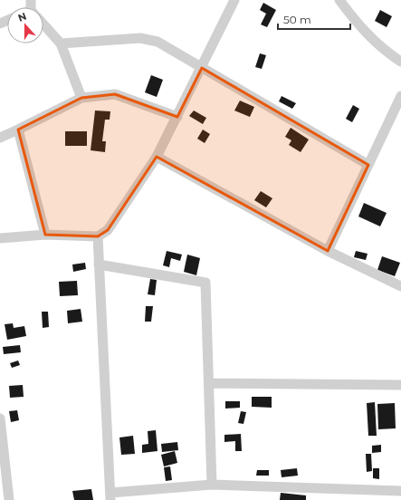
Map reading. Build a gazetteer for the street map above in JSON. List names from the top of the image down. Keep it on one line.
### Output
{"scale_bar":"50 m","north":"top"}
